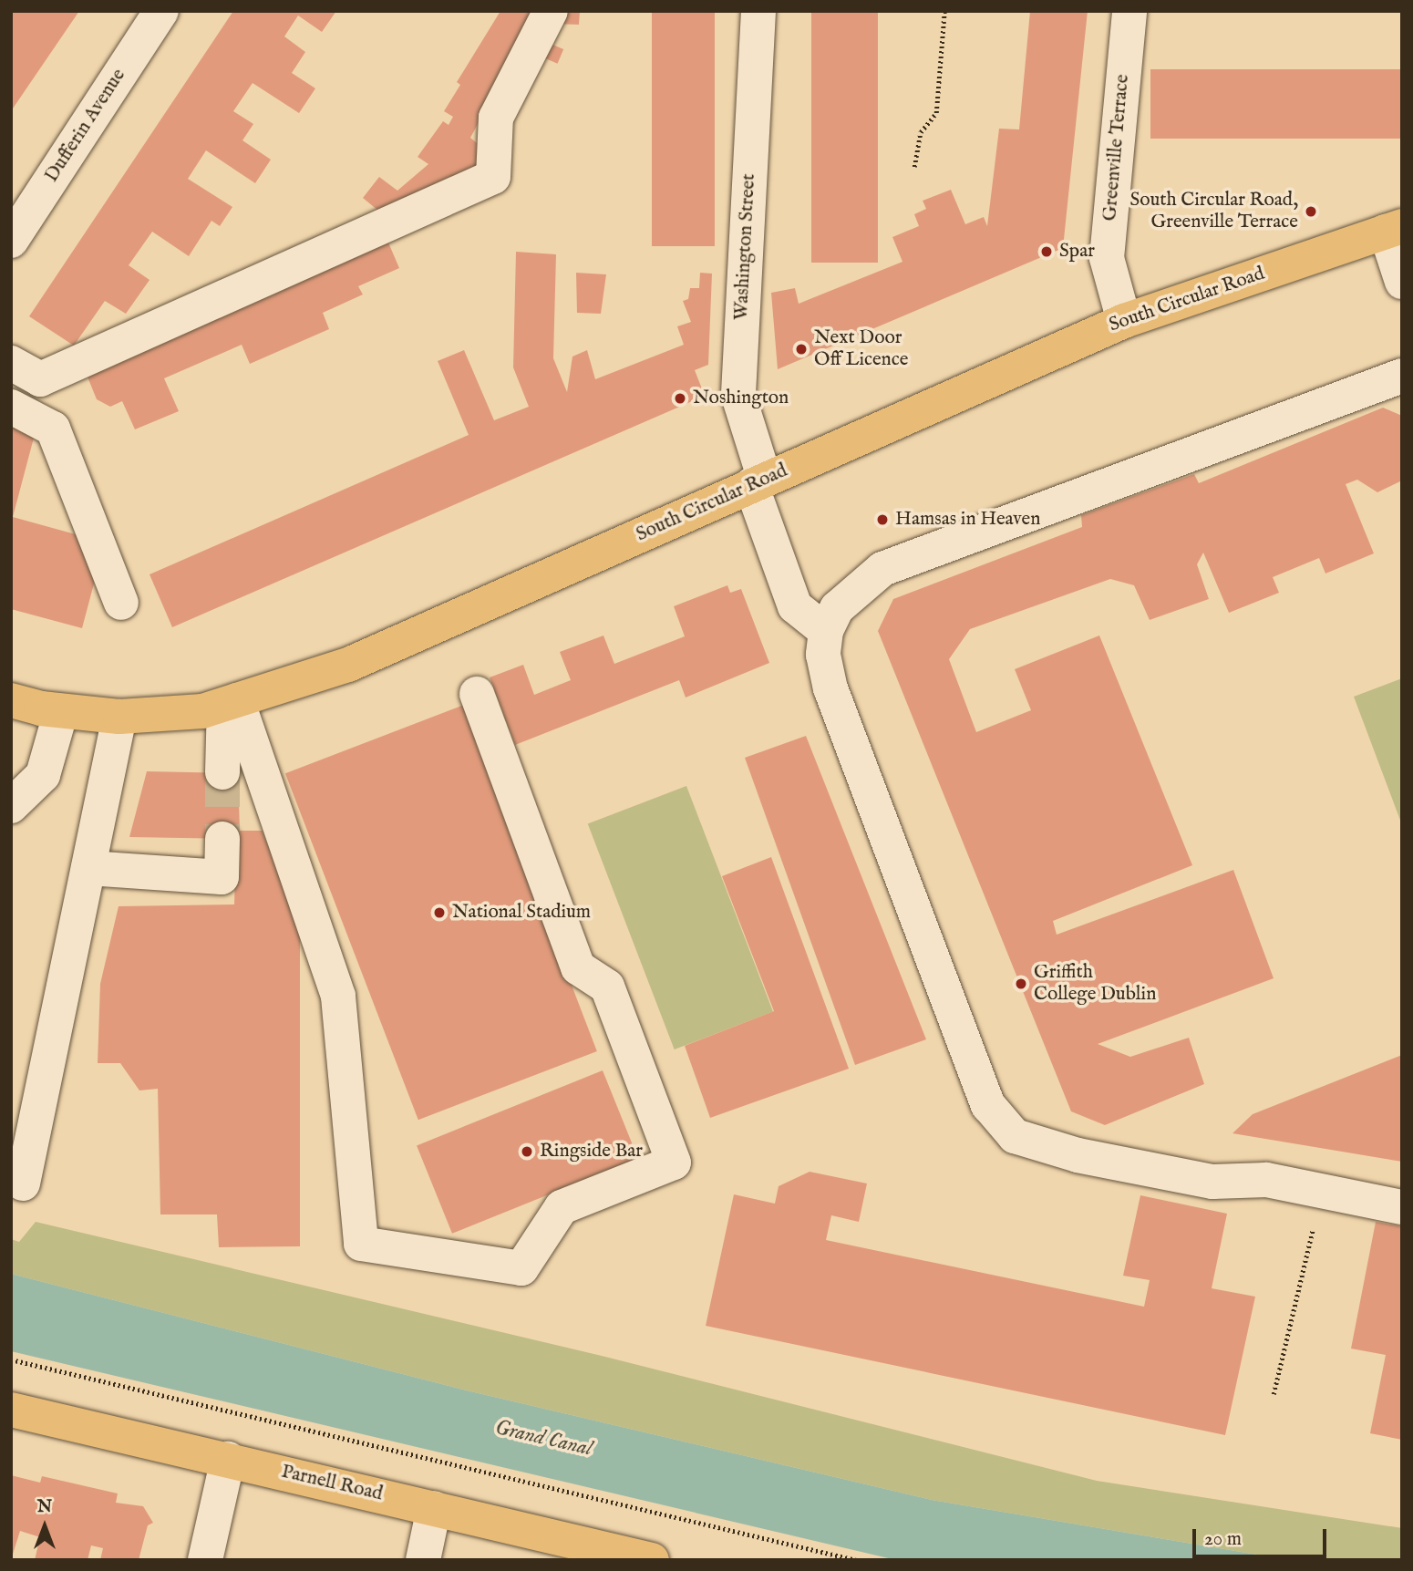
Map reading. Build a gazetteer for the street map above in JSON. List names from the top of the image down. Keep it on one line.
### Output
{"streets":{"main road":["South Circular Road","Parnell Road"],"street":["Dufferin Avenue","Greenville Terrace","Washington Street"]},"crossings":[["Greenville Terrace","South Circular Road"],["Washington Street","South Circular Road"]],"water":["Grand Canal"],"places":["South Circular Road, Greenville Terrace","Spar","Next Door Off Licence","Noshington","Hamsas in Heaven","National Stadium","Griffith College Dublin","Ringside Bar"],"scale_bar":"20 m","north":"top"}
